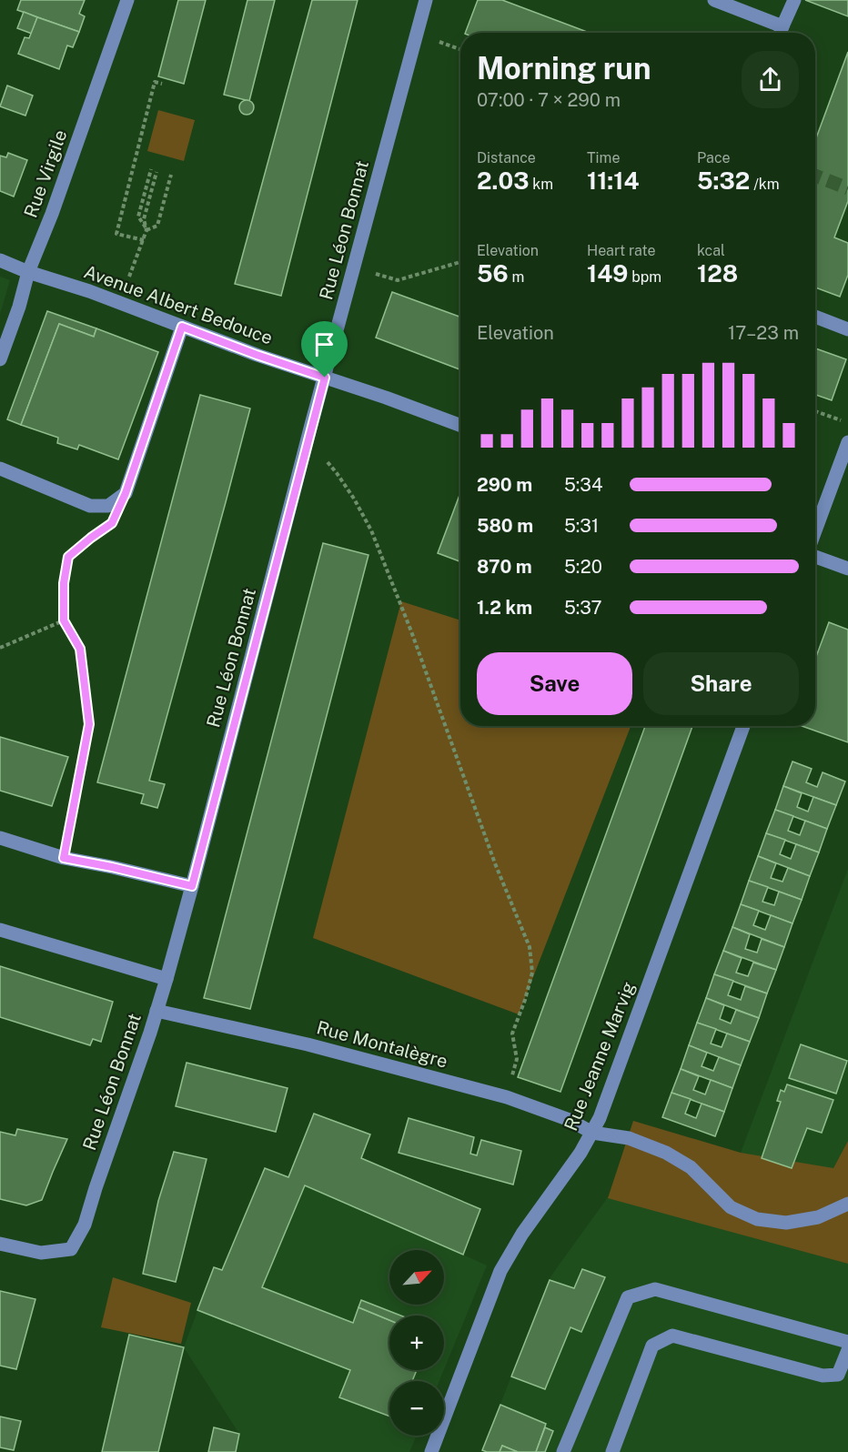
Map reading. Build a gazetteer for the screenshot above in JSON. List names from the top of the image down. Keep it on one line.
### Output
{"streets":{"street":["Rue Virgile","Rue Léon Bonnat","Avenue Albert Bedouce","Rue Montalègre","Rue Jeanne Marvig"]},"crossings":[["Rue Virgile","Avenue Albert Bedouce"],["Rue Léon Bonnat","Avenue Albert Bedouce"],["Rue Léon Bonnat","Rue Montalègre"],["Rue Montalègre","Rue Jeanne Marvig"]],"north":"top right","page":{"heading":["Morning run","07:00 · 7 × 290 m"],"stats":[["Distance","2.03 km"],["Time","11:14"],["Pace","5:32 /km"],["Elevation","56 m"],["Heart rate","149 bpm"],["kcal","128"]],"chart":["Elevation","17–23 m"],"list":[{"name":"290 m","note":"5:34"},{"name":"580 m","note":"5:31"},{"name":"870 m","note":"5:20"},{"name":"1.2 km","note":"5:37"}],"buttons":["Save","Share"],"map_buttons":["+","−"]}}
